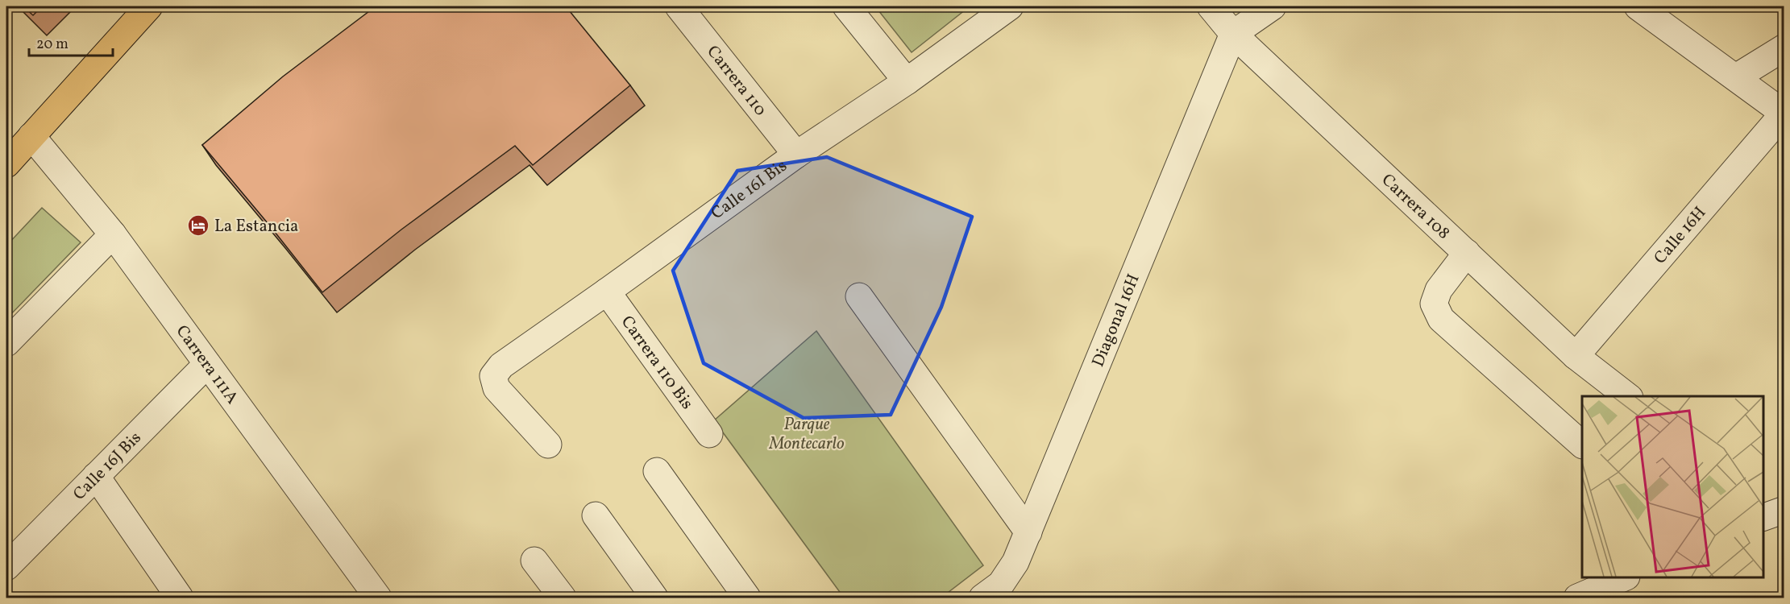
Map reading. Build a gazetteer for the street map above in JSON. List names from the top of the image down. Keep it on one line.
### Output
{"streets":{"street":["Carrera 110","Calle 16I Bis","Carrera 108","Calle 16H","Diagonal 16H","Carrera 110 Bis","Carrera 111A","Calle 16J Bis"]},"crossings":[["Carrera 110","Calle 16I Bis"],["Calle 16I Bis","Carrera 110 Bis"],["Carrera 108","Calle 16H"],["Carrera 108","Diagonal 16H"],["Carrera 111A","Calle 16J Bis"]],"parks":["Parque Montecarlo"],"places":{"hotel":["La Estancia"]},"scale_bar":"20 m"}
